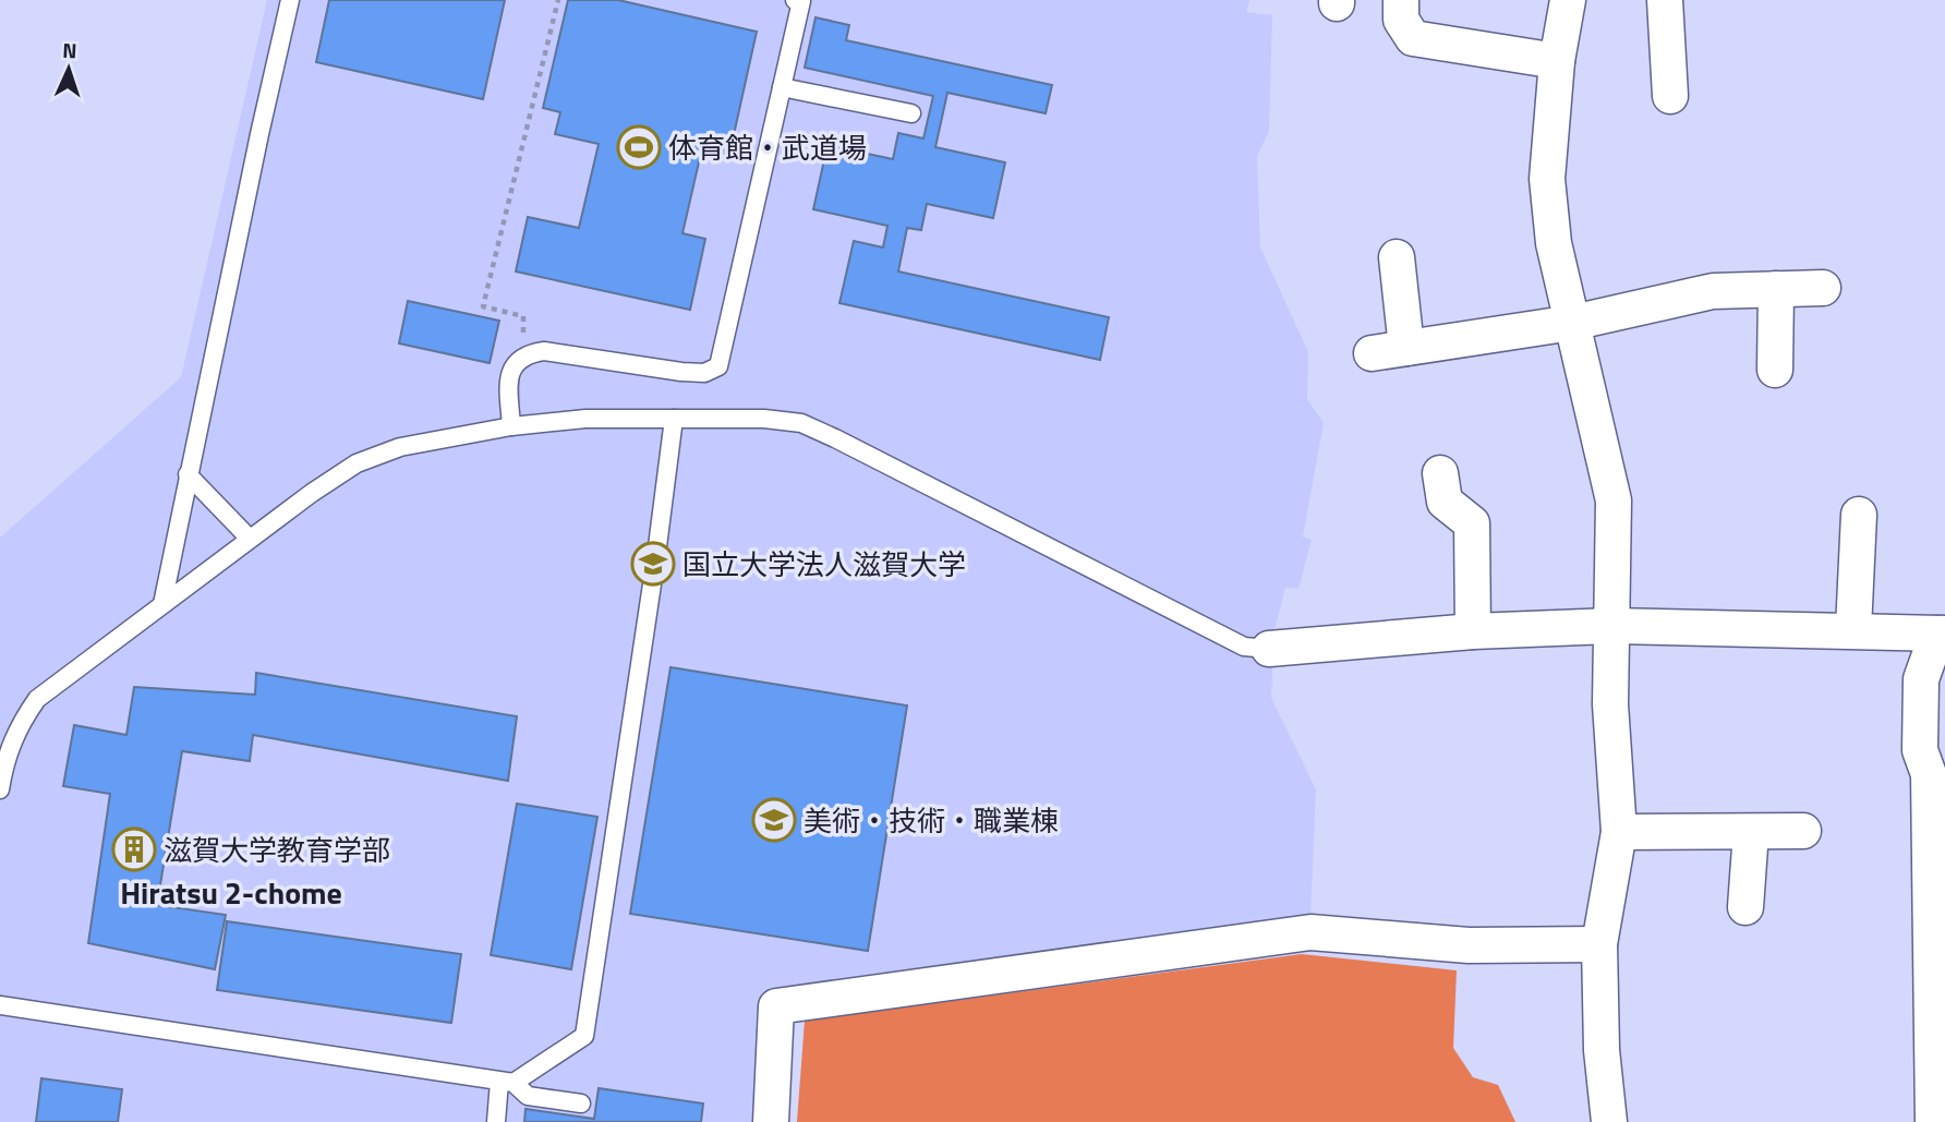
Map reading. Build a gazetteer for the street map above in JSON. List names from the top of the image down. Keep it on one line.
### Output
{"districts":["Hiratsu 2-chome"],"places":{"sports":["体育館・武道場"],"school or university":["国立大学法人滋賀大学","美術・技術・職業棟"],"building":["滋賀大学教育学部"]},"north":"top"}
